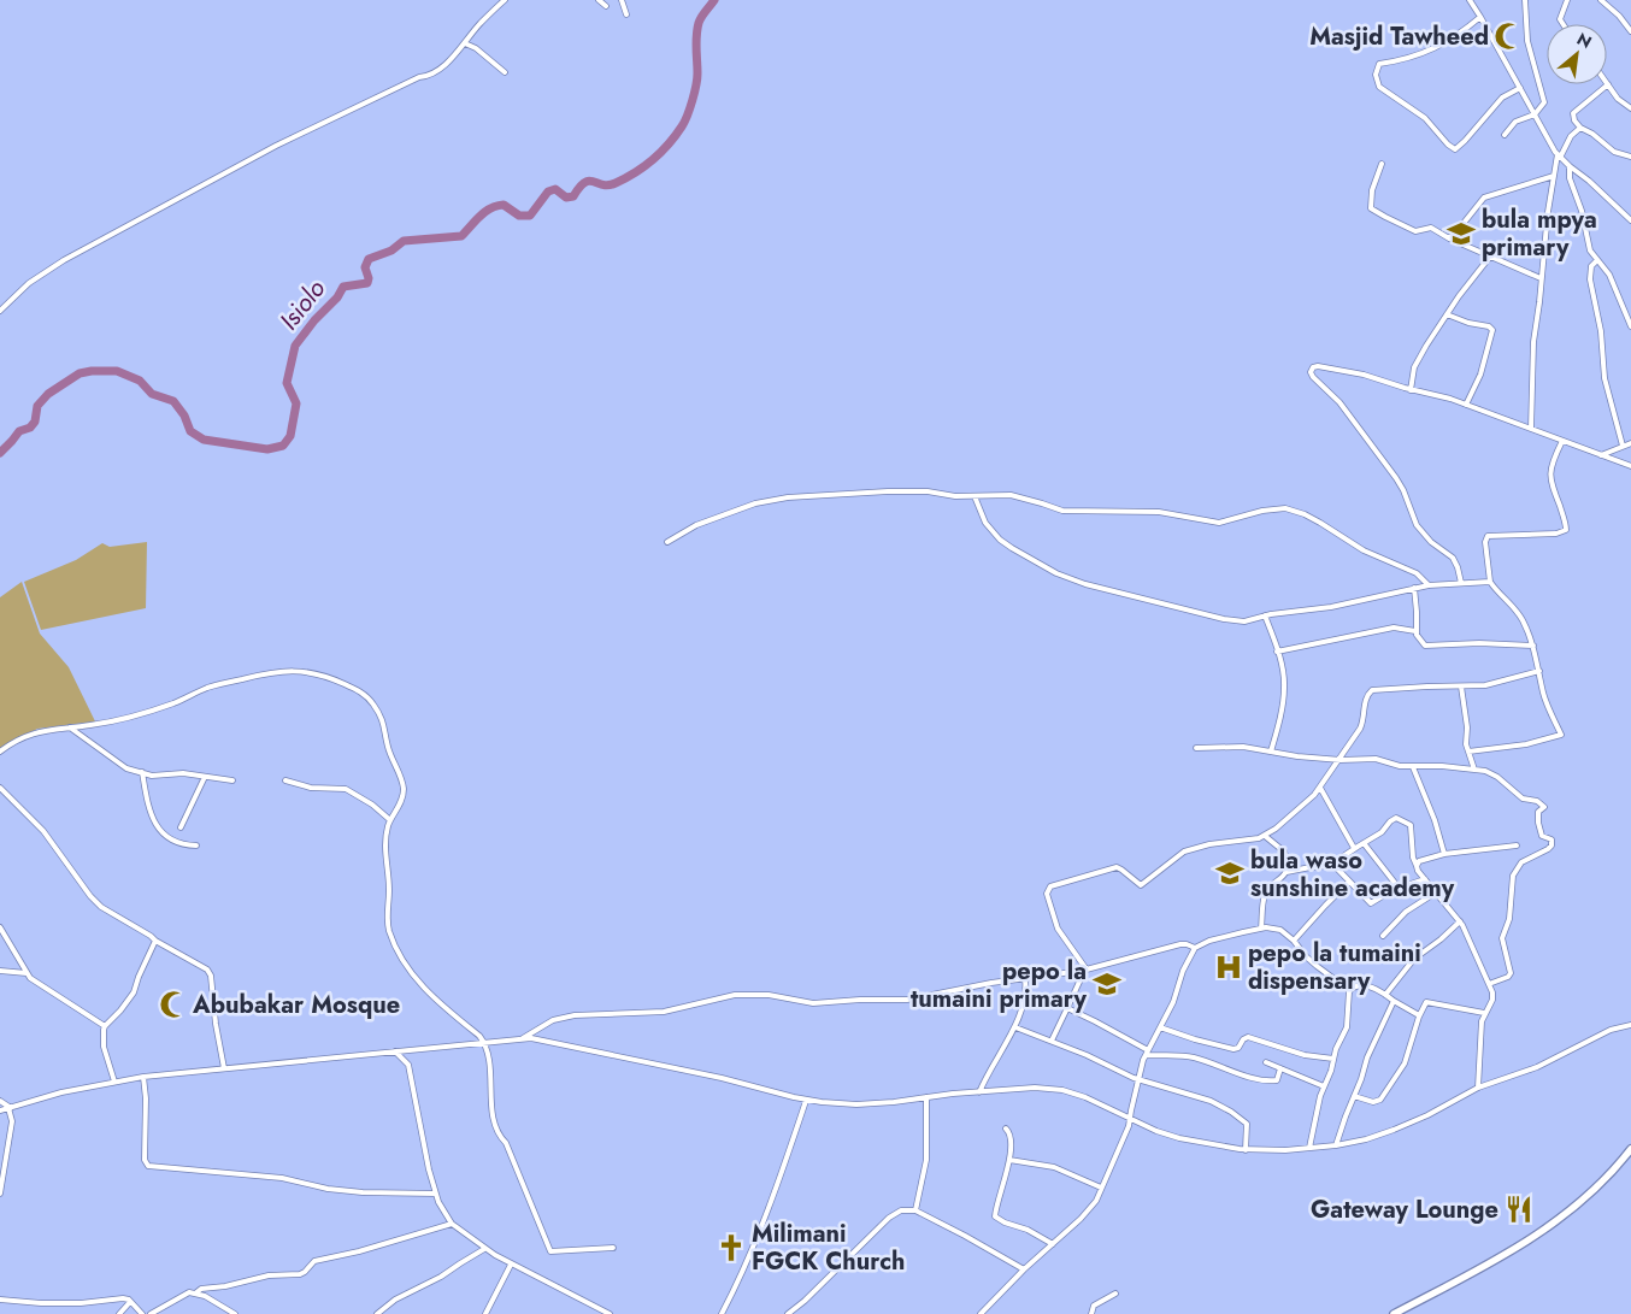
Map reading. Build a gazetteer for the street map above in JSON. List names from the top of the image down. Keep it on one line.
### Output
{"water":["Isiolo"],"places":{"mosque":["Masjid Tawheed","Abubakar Mosque"],"school or university":["bula mpya primary","bula waso sunshine academy","pepo la tumaini primary"],"hospital":["pepo la tumaini dispensary"],"restaurant":["Gateway Lounge"],"church":["Milimani FGCK Church"]},"north":"top right"}
